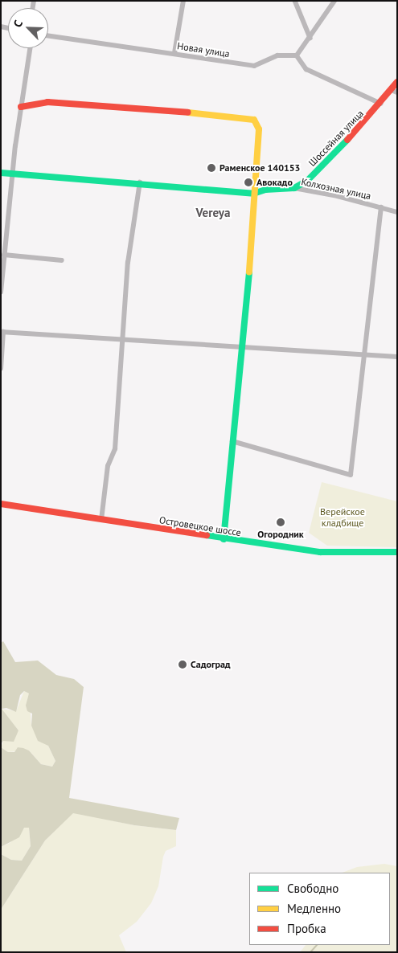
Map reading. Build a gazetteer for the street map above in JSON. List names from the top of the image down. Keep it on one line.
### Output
{"streets":{"street":["Новая улица","Шоссейная улица","Колхозная улица","Островецкое шоссе"]},"crossings":[["Шоссейная улица","Колхозная улица"]],"districts":["Vereya"],"parks":["Верейское кладбище"],"places":["Раменское 140153","Авокадо","Огородник","Садоград"],"legend":["Свободно","Медленно","Пробка"],"north":"top left"}
